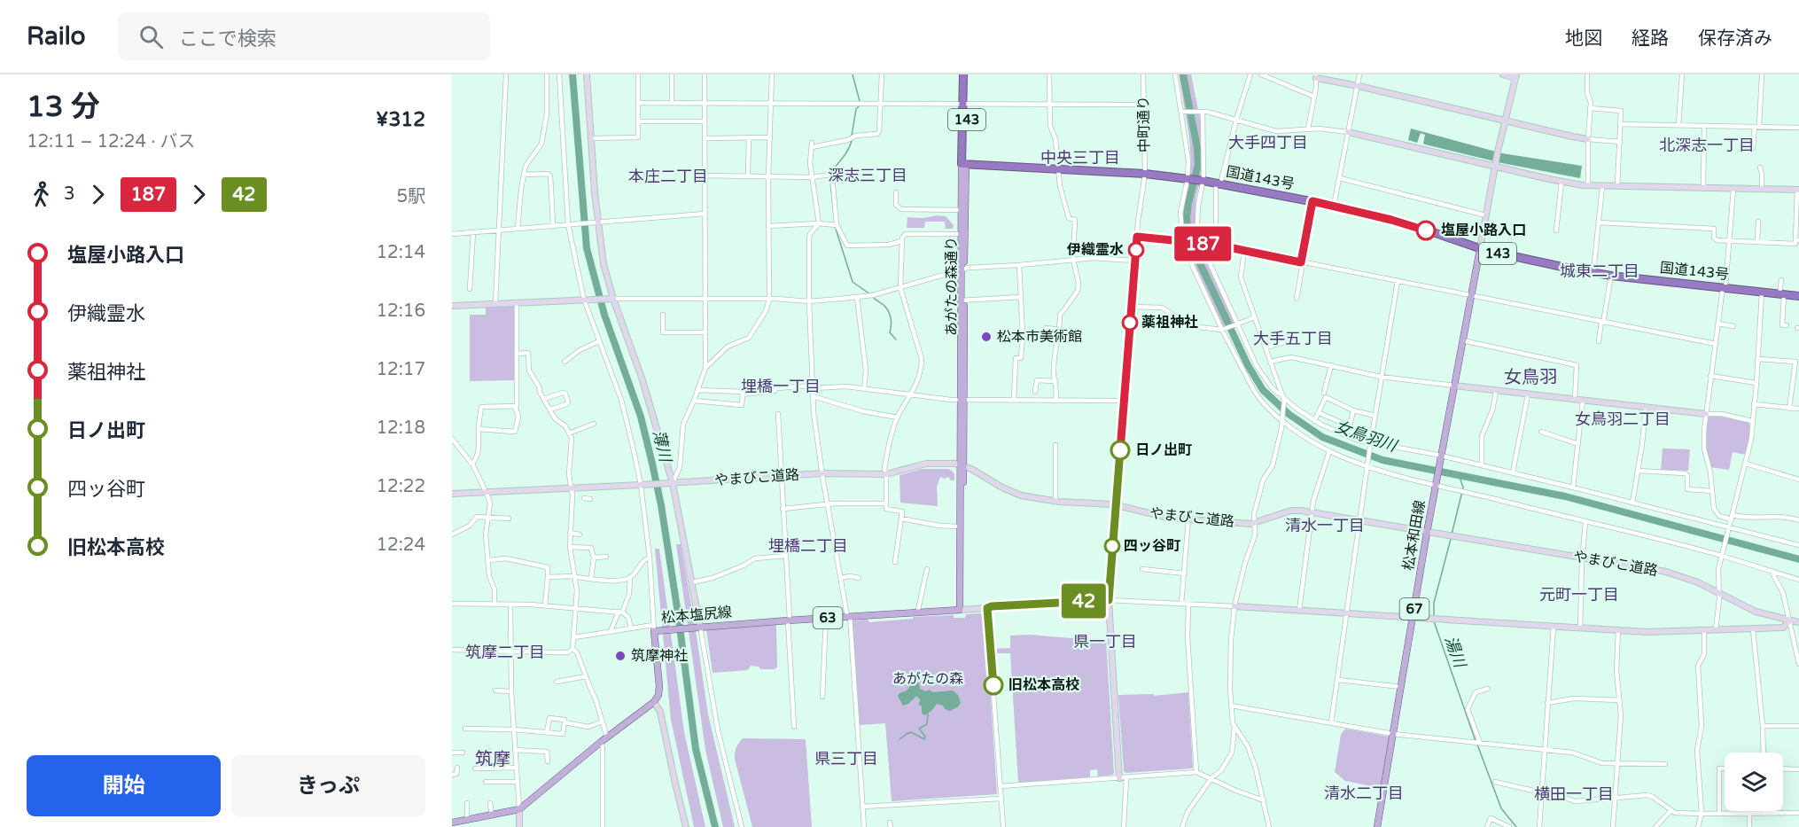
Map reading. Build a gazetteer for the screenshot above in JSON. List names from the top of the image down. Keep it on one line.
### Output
{"streets":{"highway":["143","国道143号","あがたの森通り"],"main road":["松本和田線","67","松本塩尻線","63"],"street":["中町通り","やまびこ道路"]},"crossings":[["中町通り","国道143号"],["国道143号","あがたの森通り"],["国道143号","松本和田線"],["あがたの森通り","やまびこ道路"],["あがたの森通り","松本塩尻線"],["やまびこ道路","松本和田線"]],"districts":["大手四丁目","北深志一丁目","中央三丁目","深志三丁目","本庄二丁目","城東二丁目","大手五丁目","女鳥羽","埋橋一丁目","女鳥羽二丁目","清水一丁目","埋橋二丁目","元町一丁目","県一丁目","筑摩二丁目","県三丁目","筑摩","清水二丁目","横田一丁目"],"water":["女鳥羽川","薄川","湯川"],"parks":["あがたの森"],"places":["塩屋小路入口","伊織霊水","薬祖神社","松本市美術館","日ノ出町","四ッ谷町","筑摩神社","旧松本高校"],"lines":["bus line 187","bus line 42"],"page":{"header":"Railo","search":"ここで検索","nav":["地図","経路","保存済み"],"heading":["13 分","12:11 – 12:24 · バス","¥312"],"on_map":["187","42"],"legs":["3","187","42","5駅"],"list":[{"name":"塩屋小路入口","value":"12:14"},{"name":"伊織霊水","value":"12:16"},{"name":"薬祖神社","value":"12:17"},{"name":"日ノ出町","value":"12:18"},{"name":"四ッ谷町","value":"12:22"},{"name":"旧松本高校","value":"12:24"}],"buttons":["開始","きっぷ"]}}
